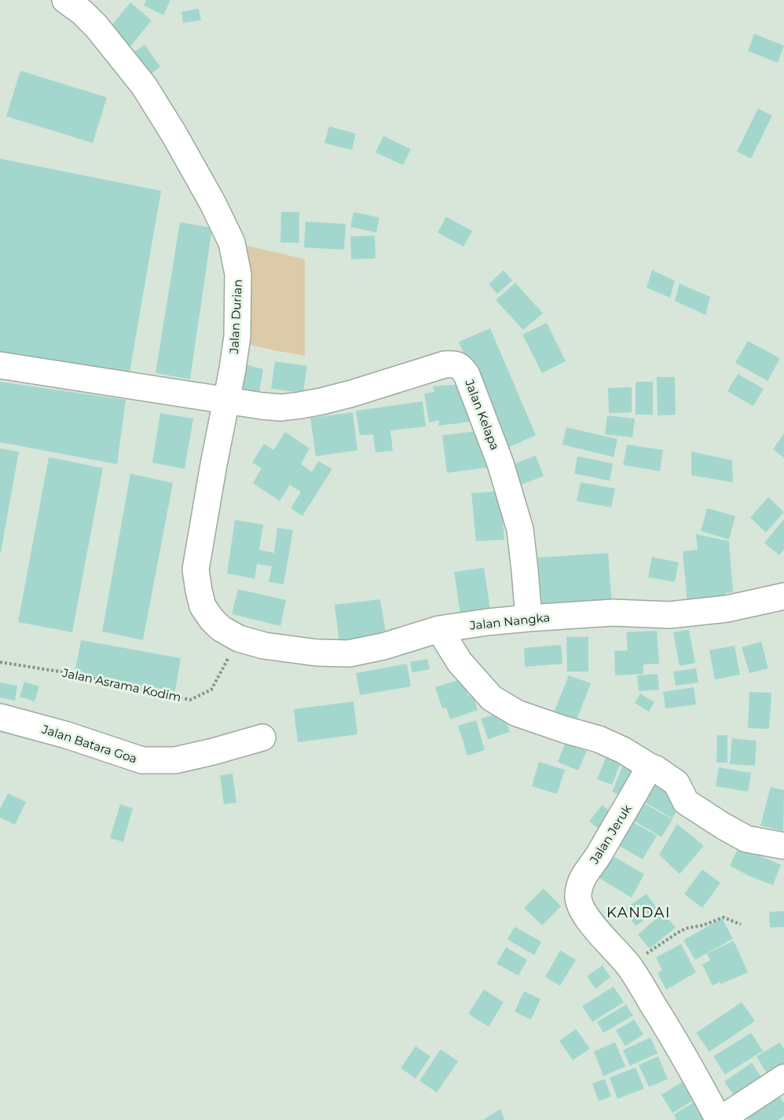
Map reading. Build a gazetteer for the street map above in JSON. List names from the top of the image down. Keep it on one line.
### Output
{"streets":{"street":["Jalan Durian","Jalan Kelapa","Jalan Nangka","Jalan Batara Goa","Jalan Jeruk"],"path":["Jalan Asrama Kodim"]},"crossings":[["Jalan Durian","Jalan Kelapa"],["Jalan Durian","Jalan Nangka"],["Jalan Durian","Jalan Asrama Kodim"],["Jalan Kelapa","Jalan Nangka"],["Jalan Nangka","Jalan Asrama Kodim"]],"districts":["KANDAI"]}
